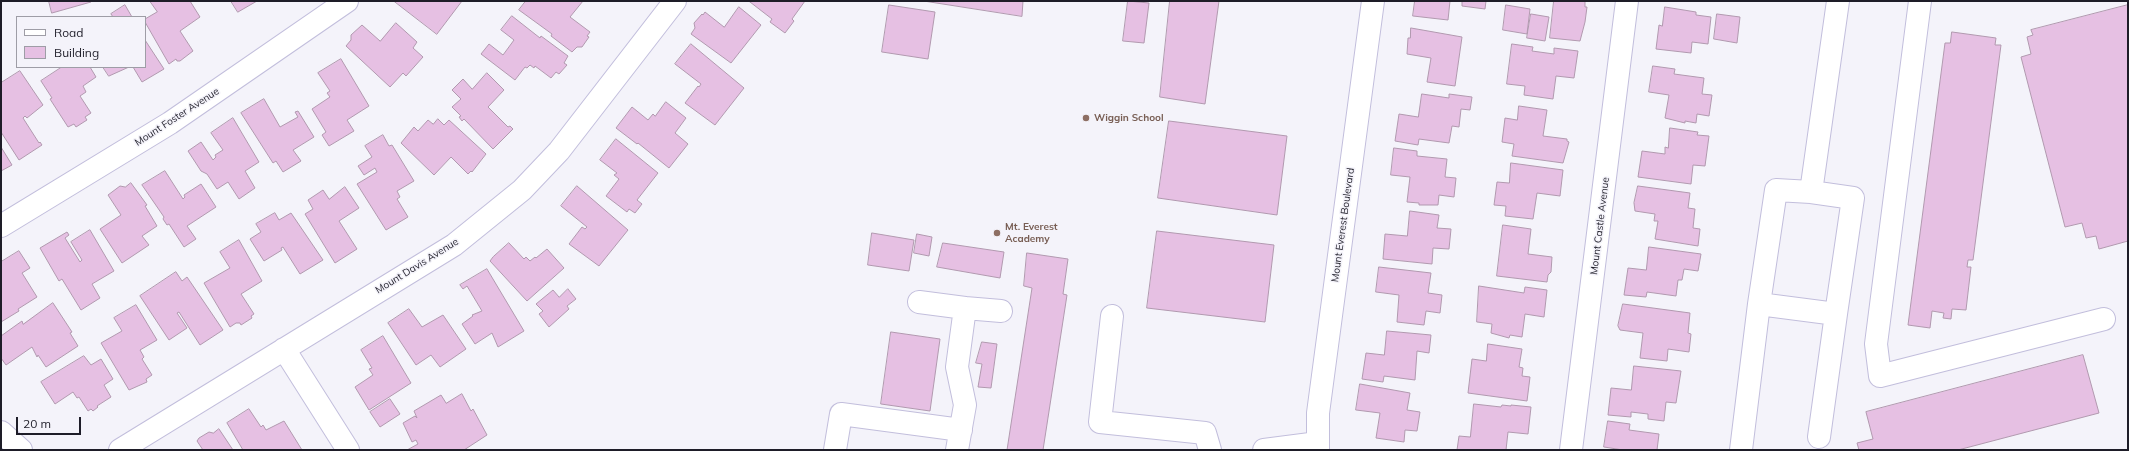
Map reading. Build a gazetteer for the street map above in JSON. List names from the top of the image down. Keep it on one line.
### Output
{"streets":{"street":["Mount Foster Avenue","Mount Everest Boulevard","Mount Castle Avenue","Mount Davis Avenue"]},"places":["Wiggin School","Mt. Everest Academy"],"legend":["Road","Building"],"scale_bar":"20 m"}
